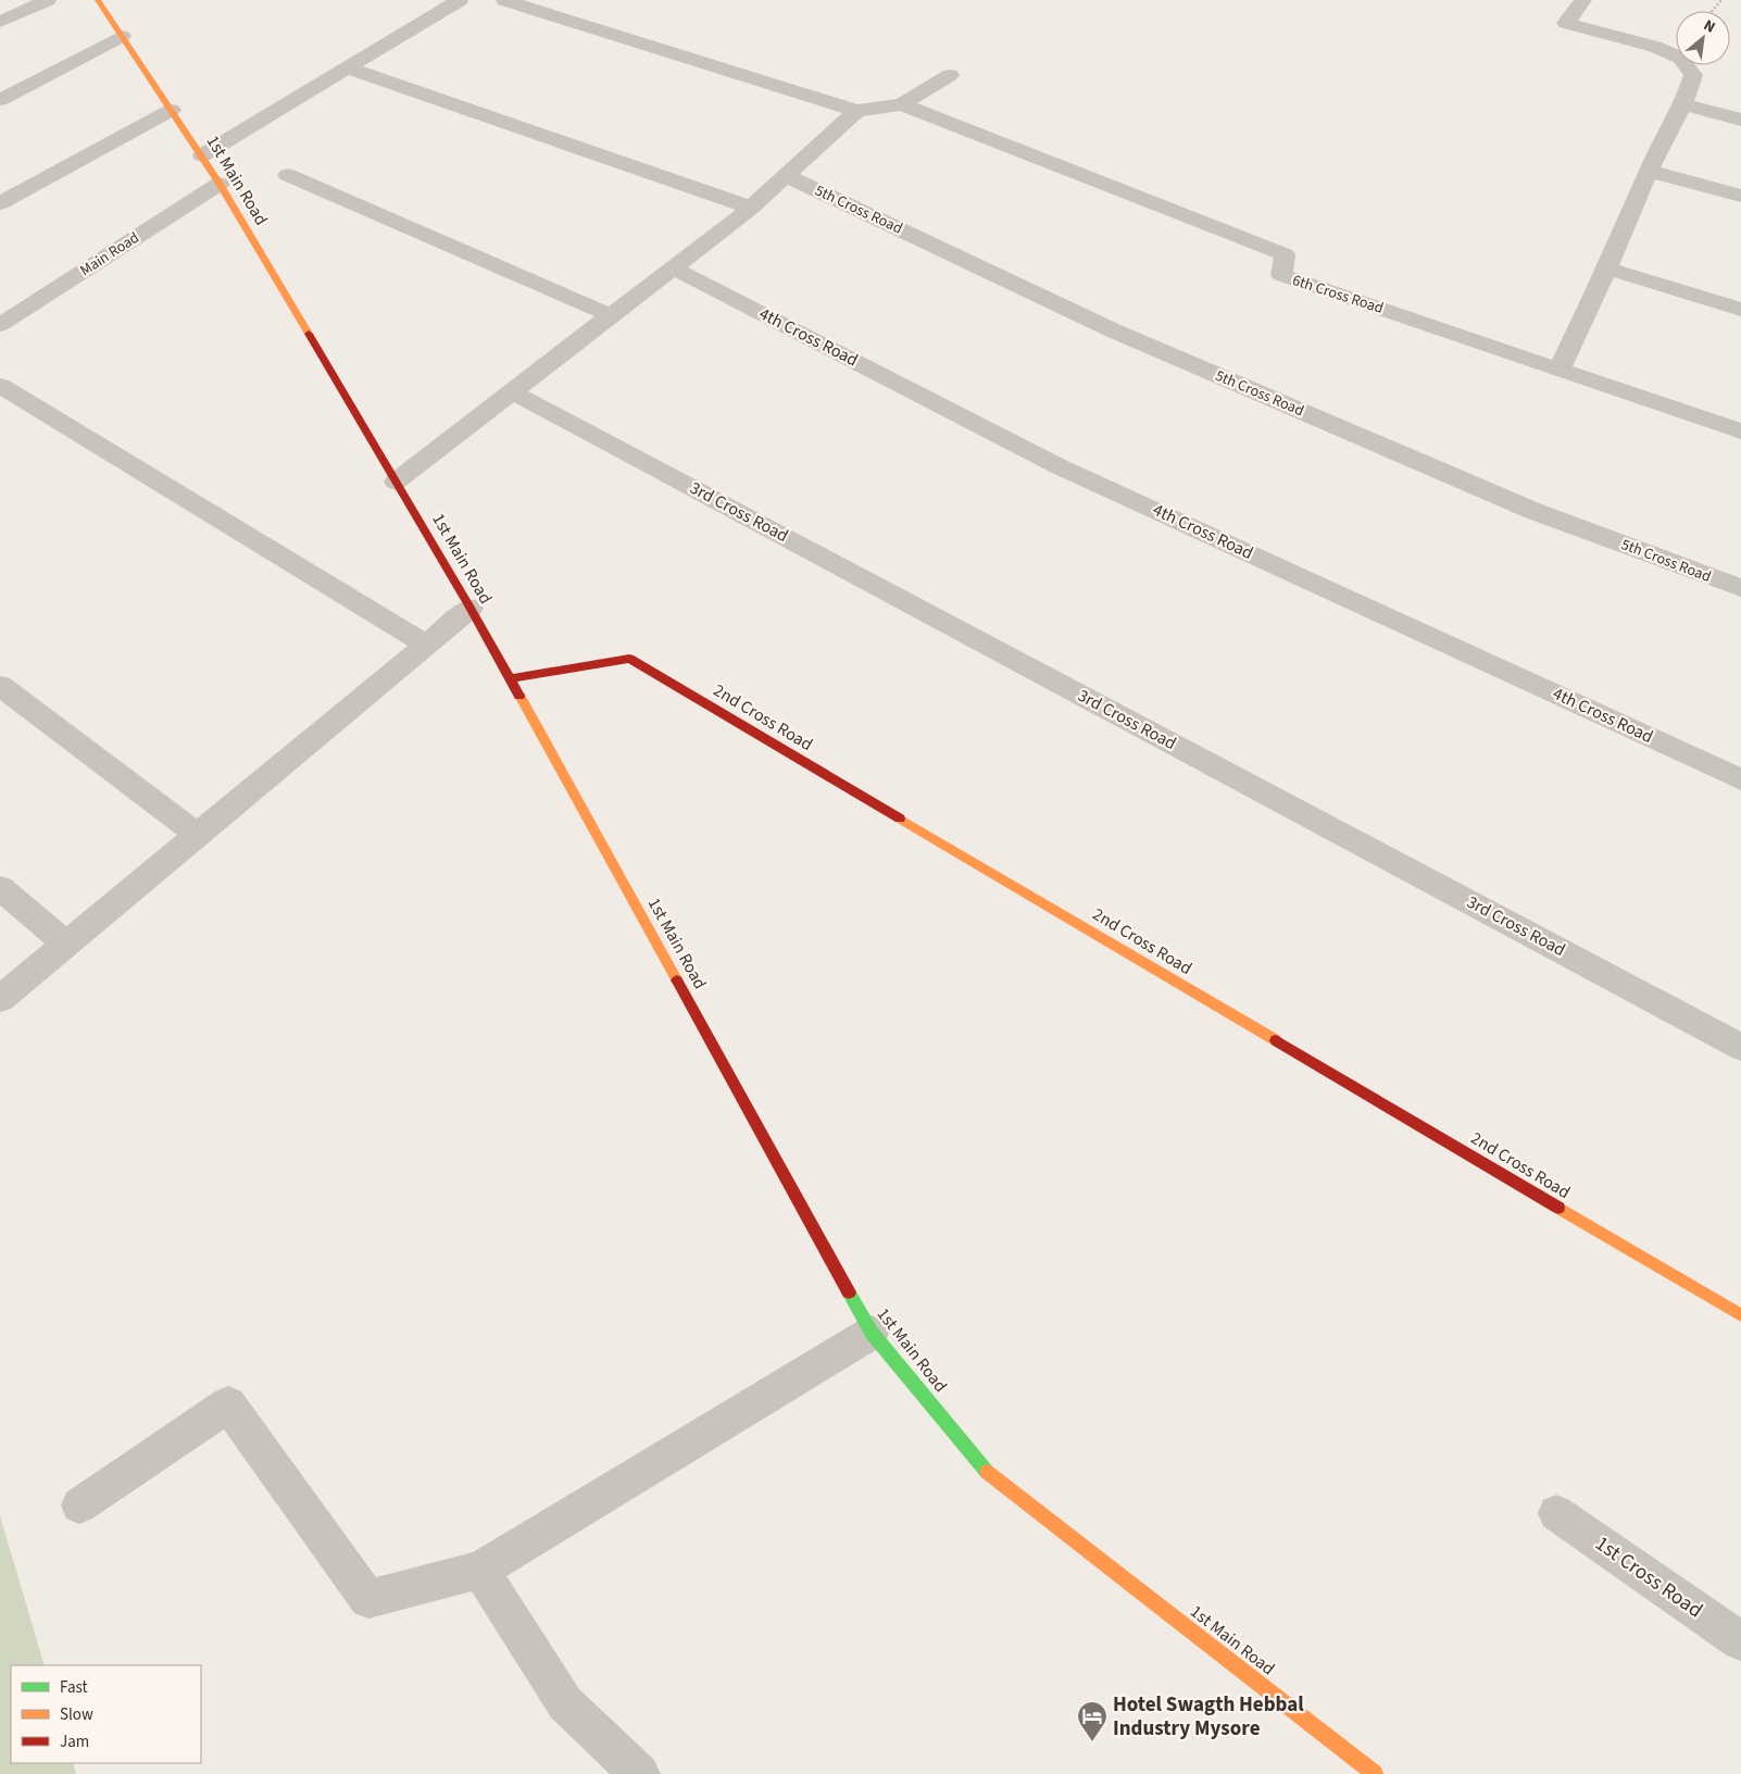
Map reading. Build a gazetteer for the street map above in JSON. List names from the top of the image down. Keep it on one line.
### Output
{"streets":{"street":["1st Main Road","5th Cross Road","Main Road","6th Cross Road","4th Cross Road","3rd Cross Road","2nd Cross Road","1st Cross Road"]},"crossings":[["1st Main Road","Main Road"],["1st Main Road","2nd Cross Road"]],"places":{"hotel":["Hotel Swagth Hebbal Industry Mysore"]},"legend":["Fast","Slow","Jam"],"north":"top right"}
